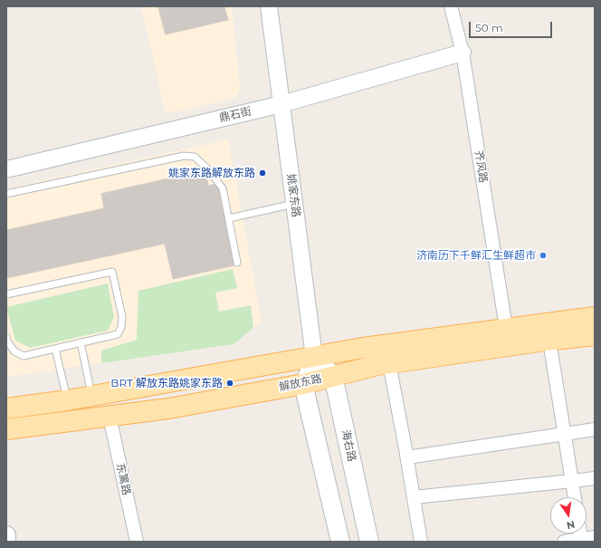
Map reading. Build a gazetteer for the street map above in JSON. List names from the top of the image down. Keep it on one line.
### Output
{"streets":{"main road":["解放东路","海右路"],"street":["鼎石街","齐风路","姚家东路","东篱路"]},"crossings":[["鼎石街","齐风路"],["鼎石街","姚家东路"],["姚家东路","解放东路"],["解放东路","海右路"],["解放东路","东篱路"]],"places":["姚家东路解放东路","济南历下千鲜汇生鲜超市","BRT 解放东路姚家东路"],"scale_bar":"50 m","north":"bottom"}
